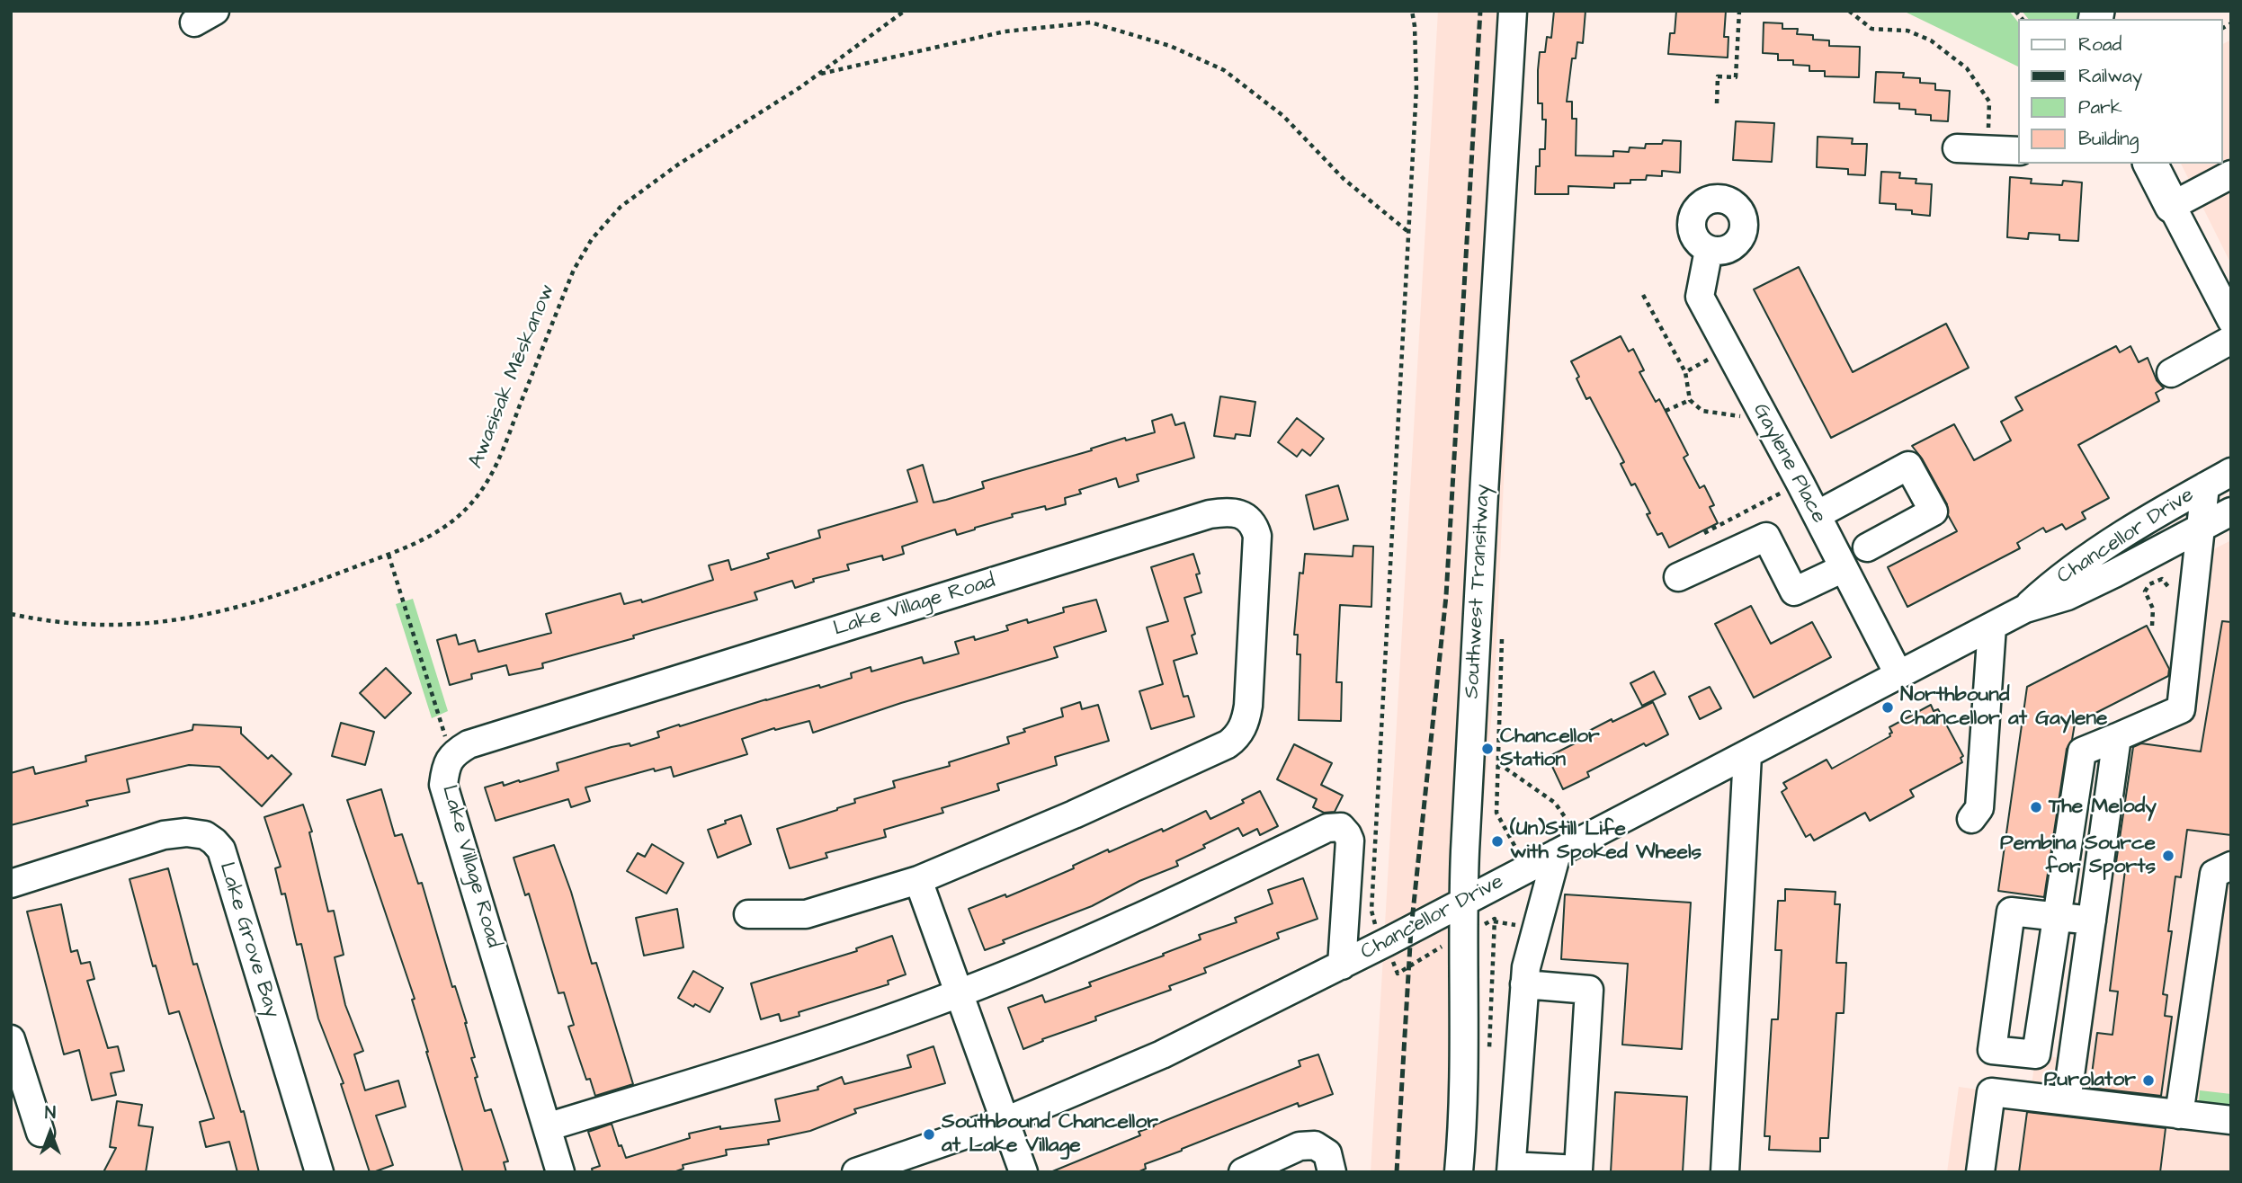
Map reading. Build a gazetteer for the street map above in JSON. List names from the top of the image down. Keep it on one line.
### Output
{"streets":{"street":["Gaylene Place","Chancellor Drive","Southwest Transitway","Lake Village Road","Lake Grove Bay"],"path":["Awasisak Mēskanow"]},"crossings":[["Gaylene Place","Chancellor Drive"],["Chancellor Drive","Southwest Transitway"]],"places":["Northbound Chancellor at Gaylene","Chancellor Station","The Melody","(Un)Still Life with Spoked Wheels","Pembina Source for Sports","Purolator","Southbound Chancellor at Lake Village"],"legend":["Road","Railway","Park","Building"],"north":"top"}
